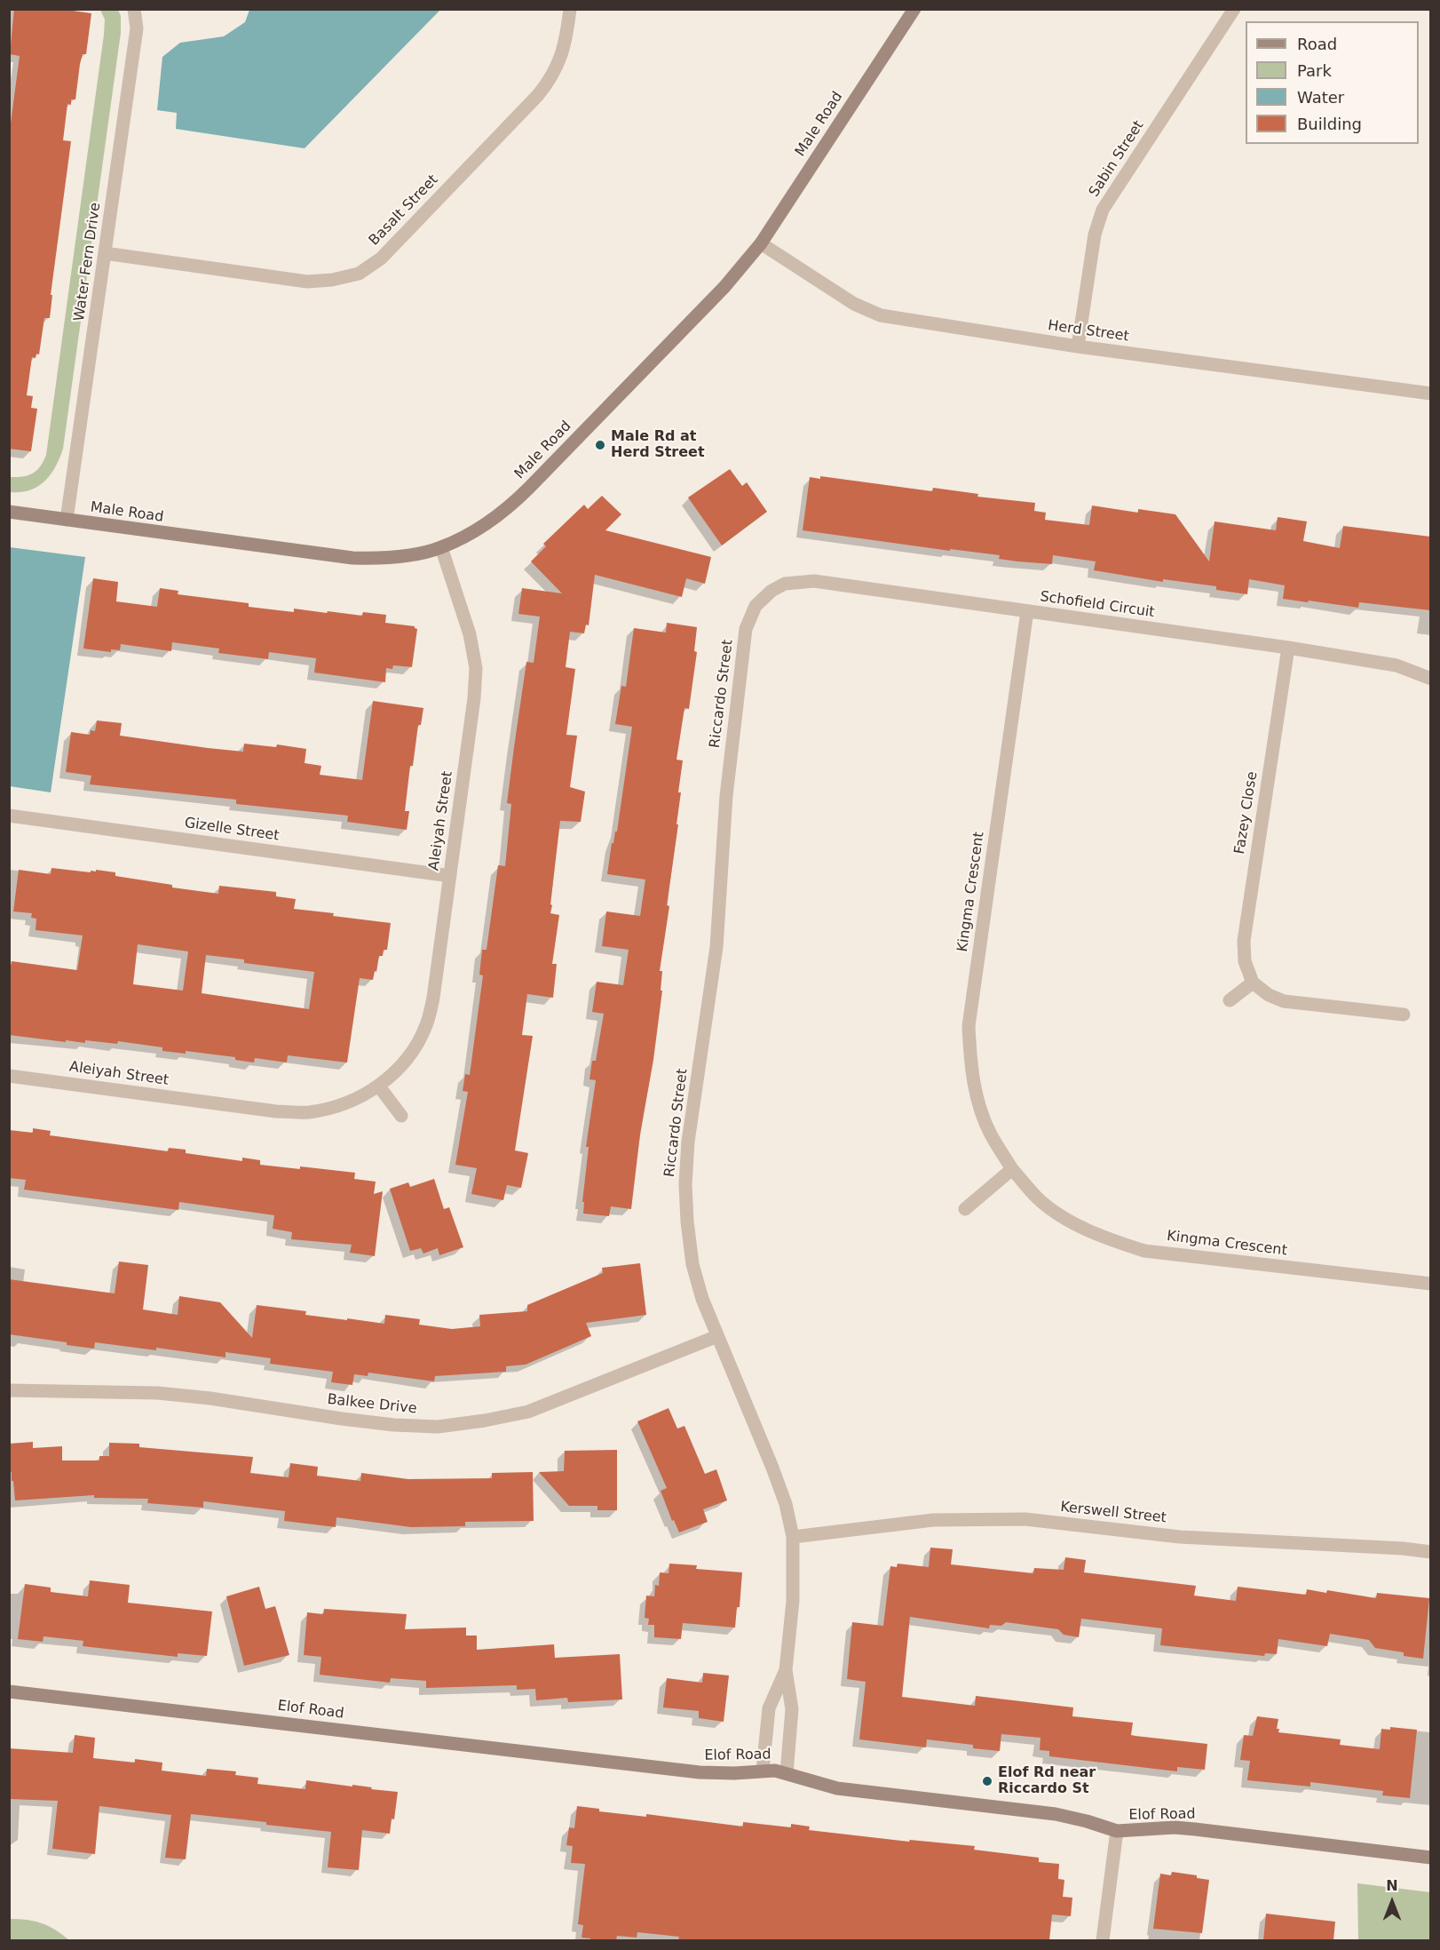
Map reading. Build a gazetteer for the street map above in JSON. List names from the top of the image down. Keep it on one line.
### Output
{"streets":{"street":["Male Road","Sabin Street","Basalt Street","Water Fern Drive","Herd Street","Schofield Circuit","Riccardo Street","Fazey Close","Aleiyah Street","Gizelle Street","Kingma Crescent","Balkee Drive","Kerswell Street","Elof Road"]},"crossings":[["Male Road","Water Fern Drive"],["Male Road","Herd Street"],["Male Road","Aleiyah Street"],["Sabin Street","Herd Street"],["Basalt Street","Water Fern Drive"],["Schofield Circuit","Riccardo Street"],["Schofield Circuit","Fazey Close"],["Schofield Circuit","Kingma Crescent"],["Riccardo Street","Balkee Drive"],["Riccardo Street","Kerswell Street"],["Riccardo Street","Elof Road"],["Aleiyah Street","Gizelle Street"]],"places":["Male Rd at Herd Street","Elof Rd near Riccardo St"],"legend":["Road","Park","Water","Building"],"north":"top"}
